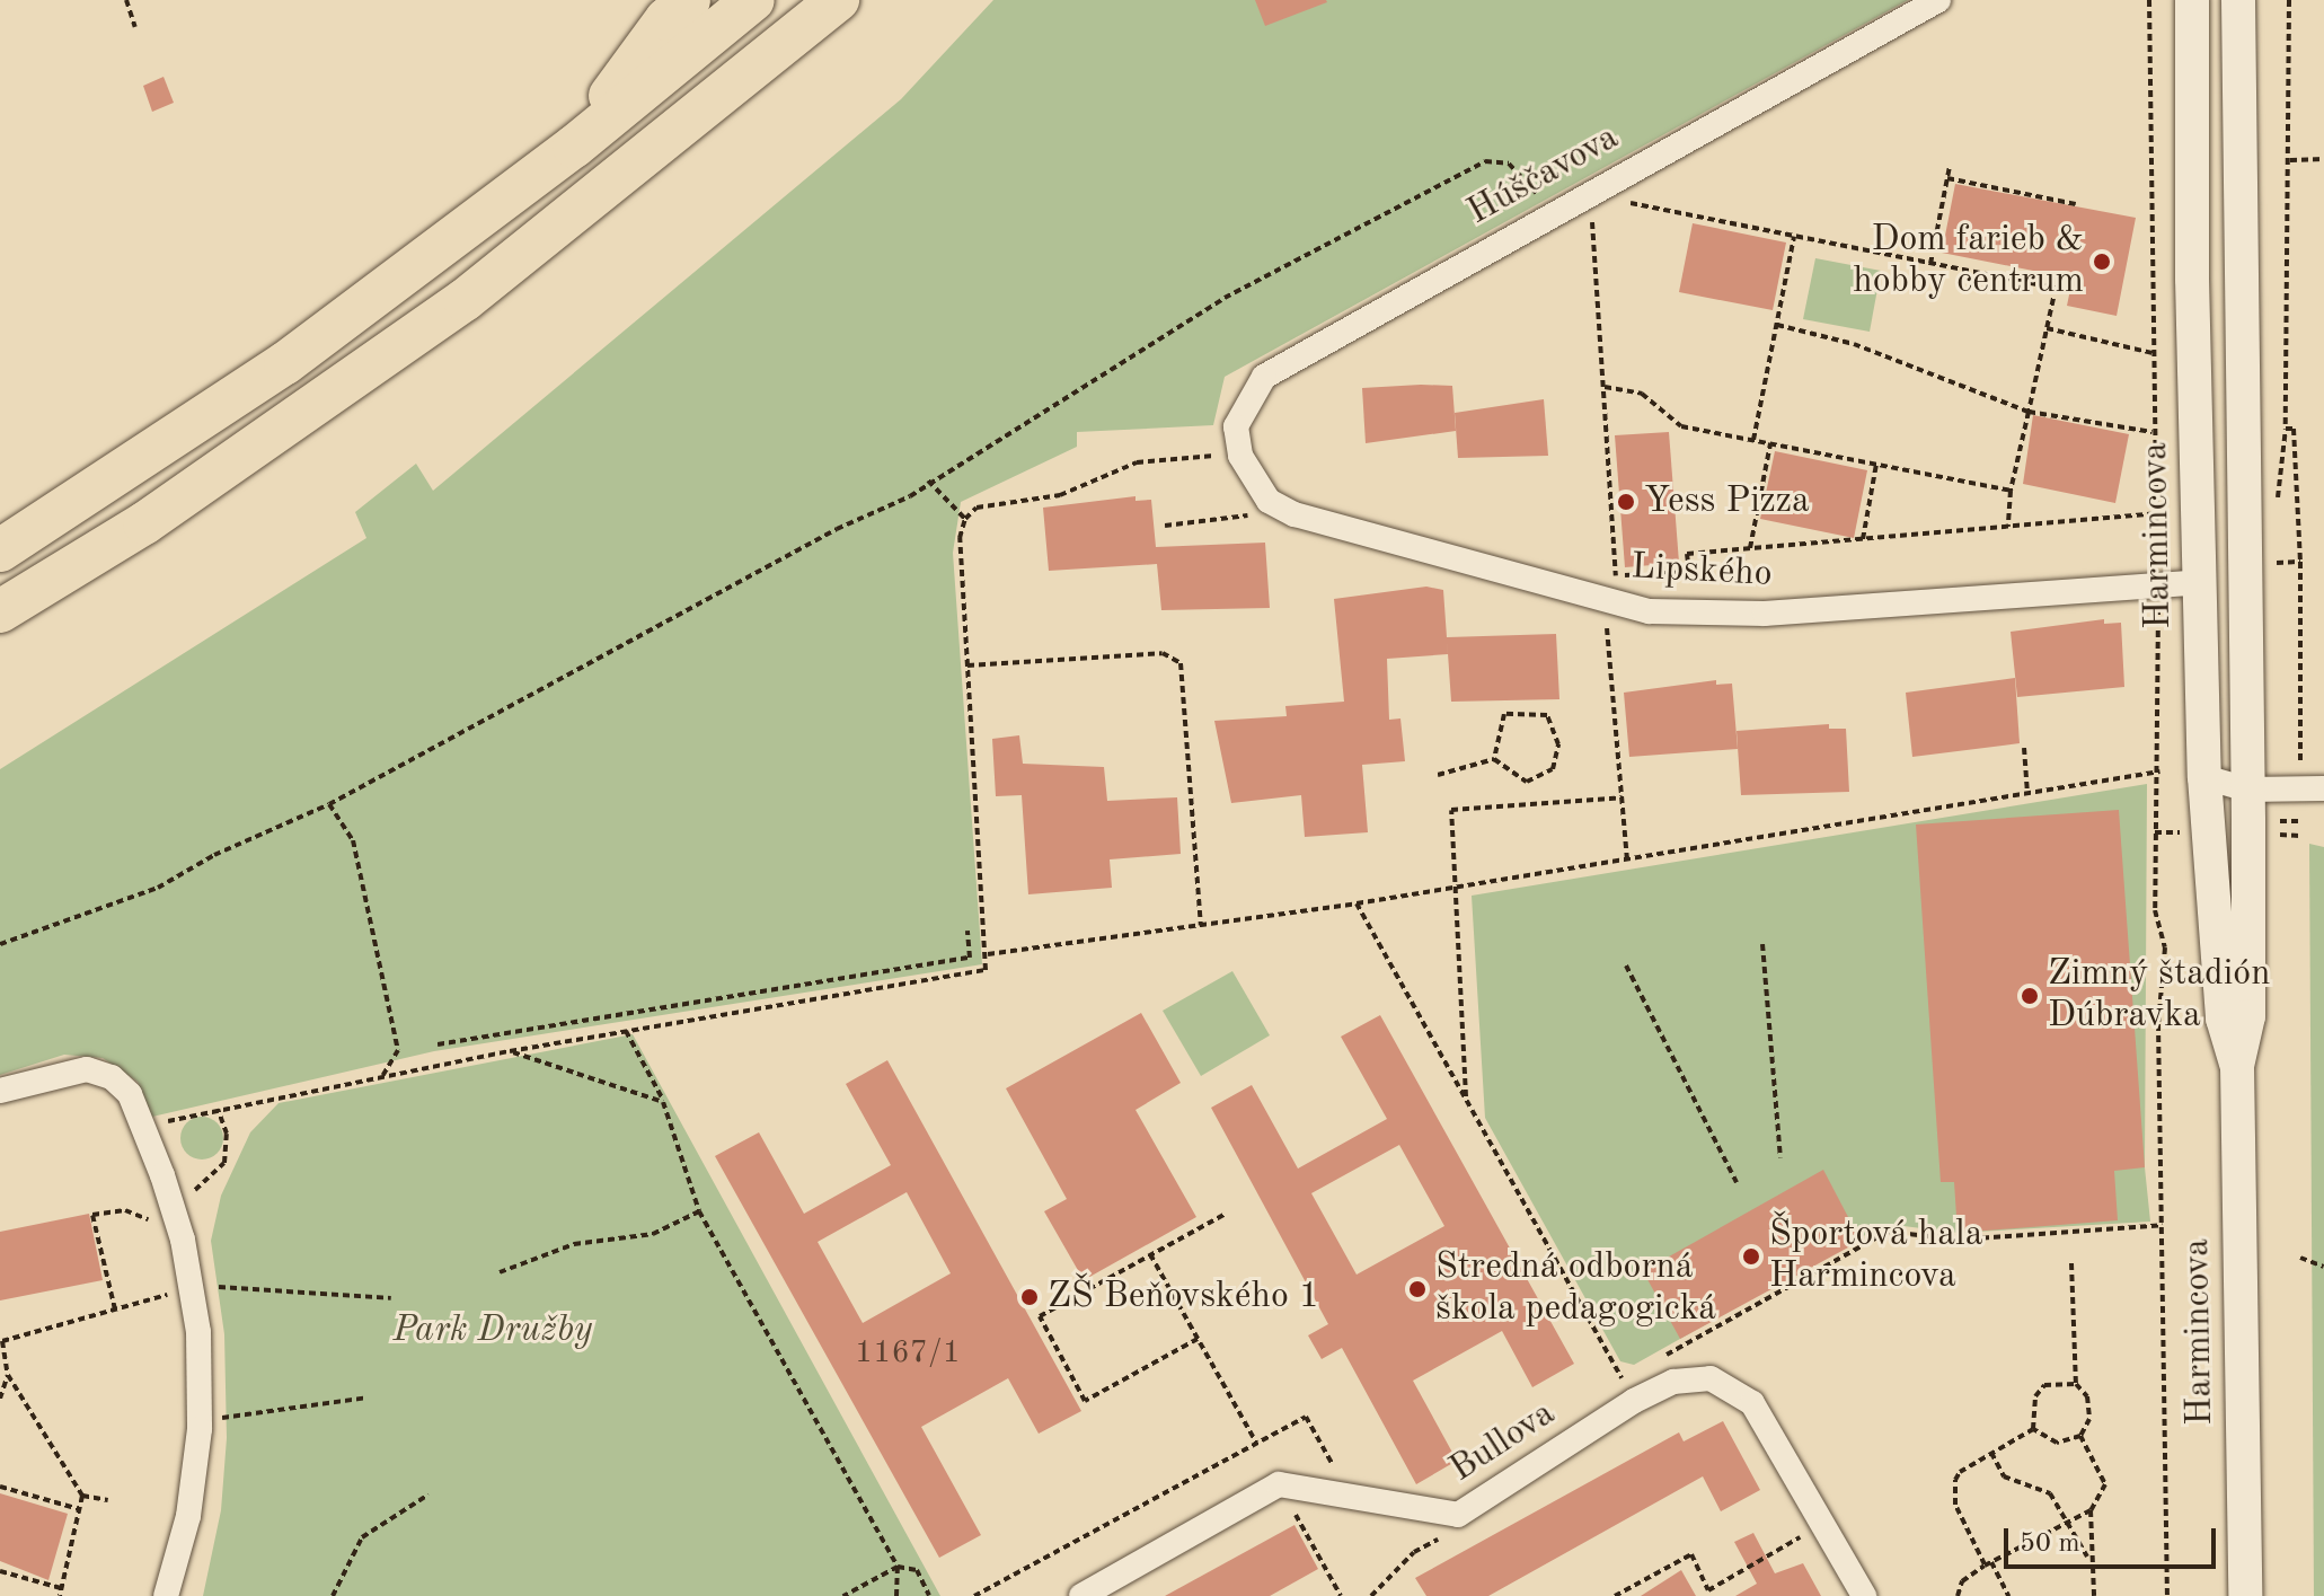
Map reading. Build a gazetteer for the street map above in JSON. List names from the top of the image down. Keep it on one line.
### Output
{"streets":{"street":["Húščavova","Harmincova","Lipského","Bullova"]},"crossings":[["Húščavova","Lipského"],["Harmincova","Lipského"]],"parks":["Park Družby"],"places":["Dom farieb & hobby centrum","Yess Pizza","Zimný štadión Dúbravka","Športová hala Harmincova","Stredná odborná škola pedagogická","ZŠ Beňovského 1"],"house_numbers":["1167/1"],"scale_bar":"50 m"}
